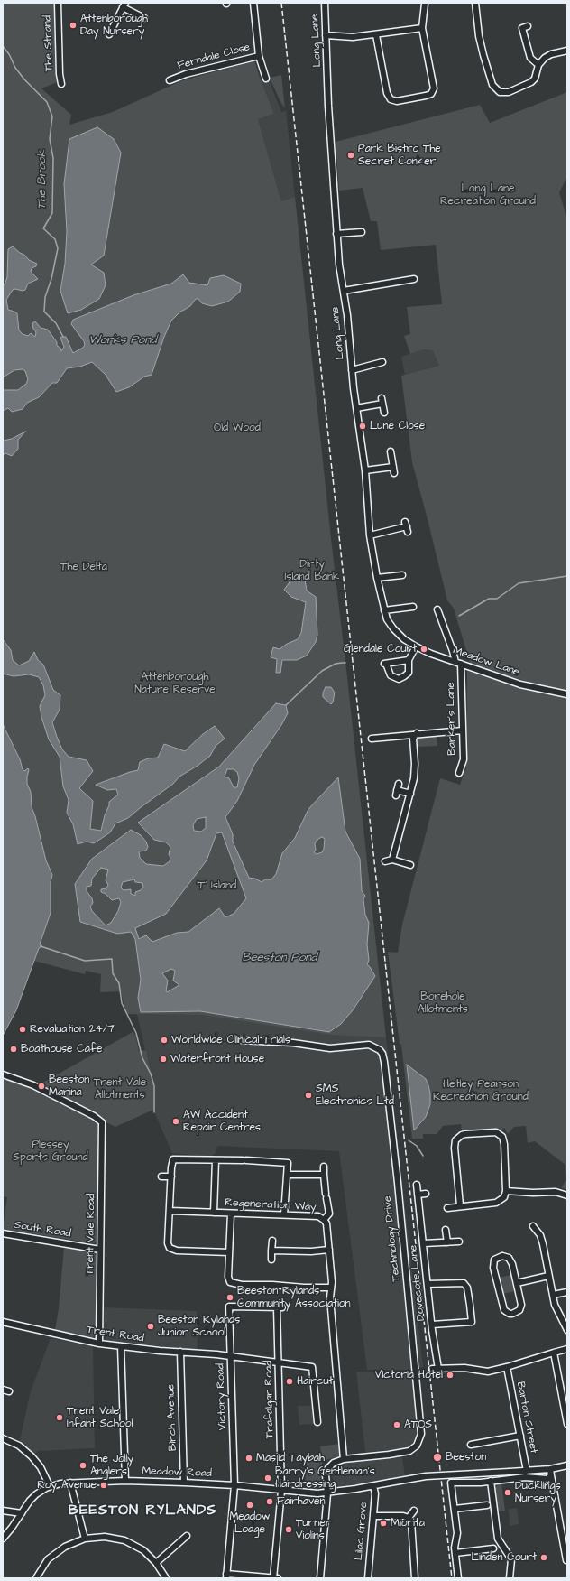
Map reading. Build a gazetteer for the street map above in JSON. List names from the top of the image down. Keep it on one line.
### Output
{"streets":{"street":["Long Lane","The Strand","Ferndale Close","Meadow Lane","Barker's Lane","Regeneration Way","South Road","Trent Vale Road","Technology Drive","Dovecote Lane","Trent Road","Victory Road","Trafalgar Road","Birch Avenue","Barton Street","Meadow Road","Lilac Grove"]},"crossings":[["Long Lane","Meadow Lane"],["Meadow Lane","Barker's Lane"],["Regeneration Way","Technology Drive"],["South Road","Trent Vale Road"],["Trent Vale Road","Trent Road"],["Technology Drive","Meadow Road"],["Trent Road","Victory Road"],["Trent Road","Trafalgar Road"],["Trent Road","Birch Avenue"],["Victory Road","Trafalgar Road"],["Victory Road","Meadow Road"],["Trafalgar Road","Meadow Road"],["Birch Avenue","Meadow Road"],["Barton Street","Meadow Road"],["Meadow Road","Lilac Grove"]],"districts":["BEESTON RYLANDS"],"water":["The Brook","Works Pond","Beeston Pond"],"parks":["Long Lane Recreation Ground","Old Wood","Dirty Island Bank","The Delta","Attenborough Nature Reserve","'T' Island","Borehole Allotments","Trent Vale Allotments","Hetley Pearson Recreation Ground","Plessey Sports Ground"],"places":["Attenborough Day Nursery","Park Bistro The Secret Conker","Lune Close","Glendale Court","Revaluation 24/7","Worldwide Clinical Trials","Boathouse Cafe","Waterfront House","Beeston Marina","SMS Electronics Ltd","AW Accident Repair Centres","Beeston Rylands Community Association","Beeston Rylands Junior School","Victoria Hotel","Haircut","Trent Vale Infant School","ATOS","Beeston","Masjid Taybah","The Jolly Anglers","Barry's Gentleman's Hairdressing","Roy Avenue","Ducklings Nursery","Fairhaven","Meadow Lodge","Miorita","Turner Violins","Linden Court"]}
